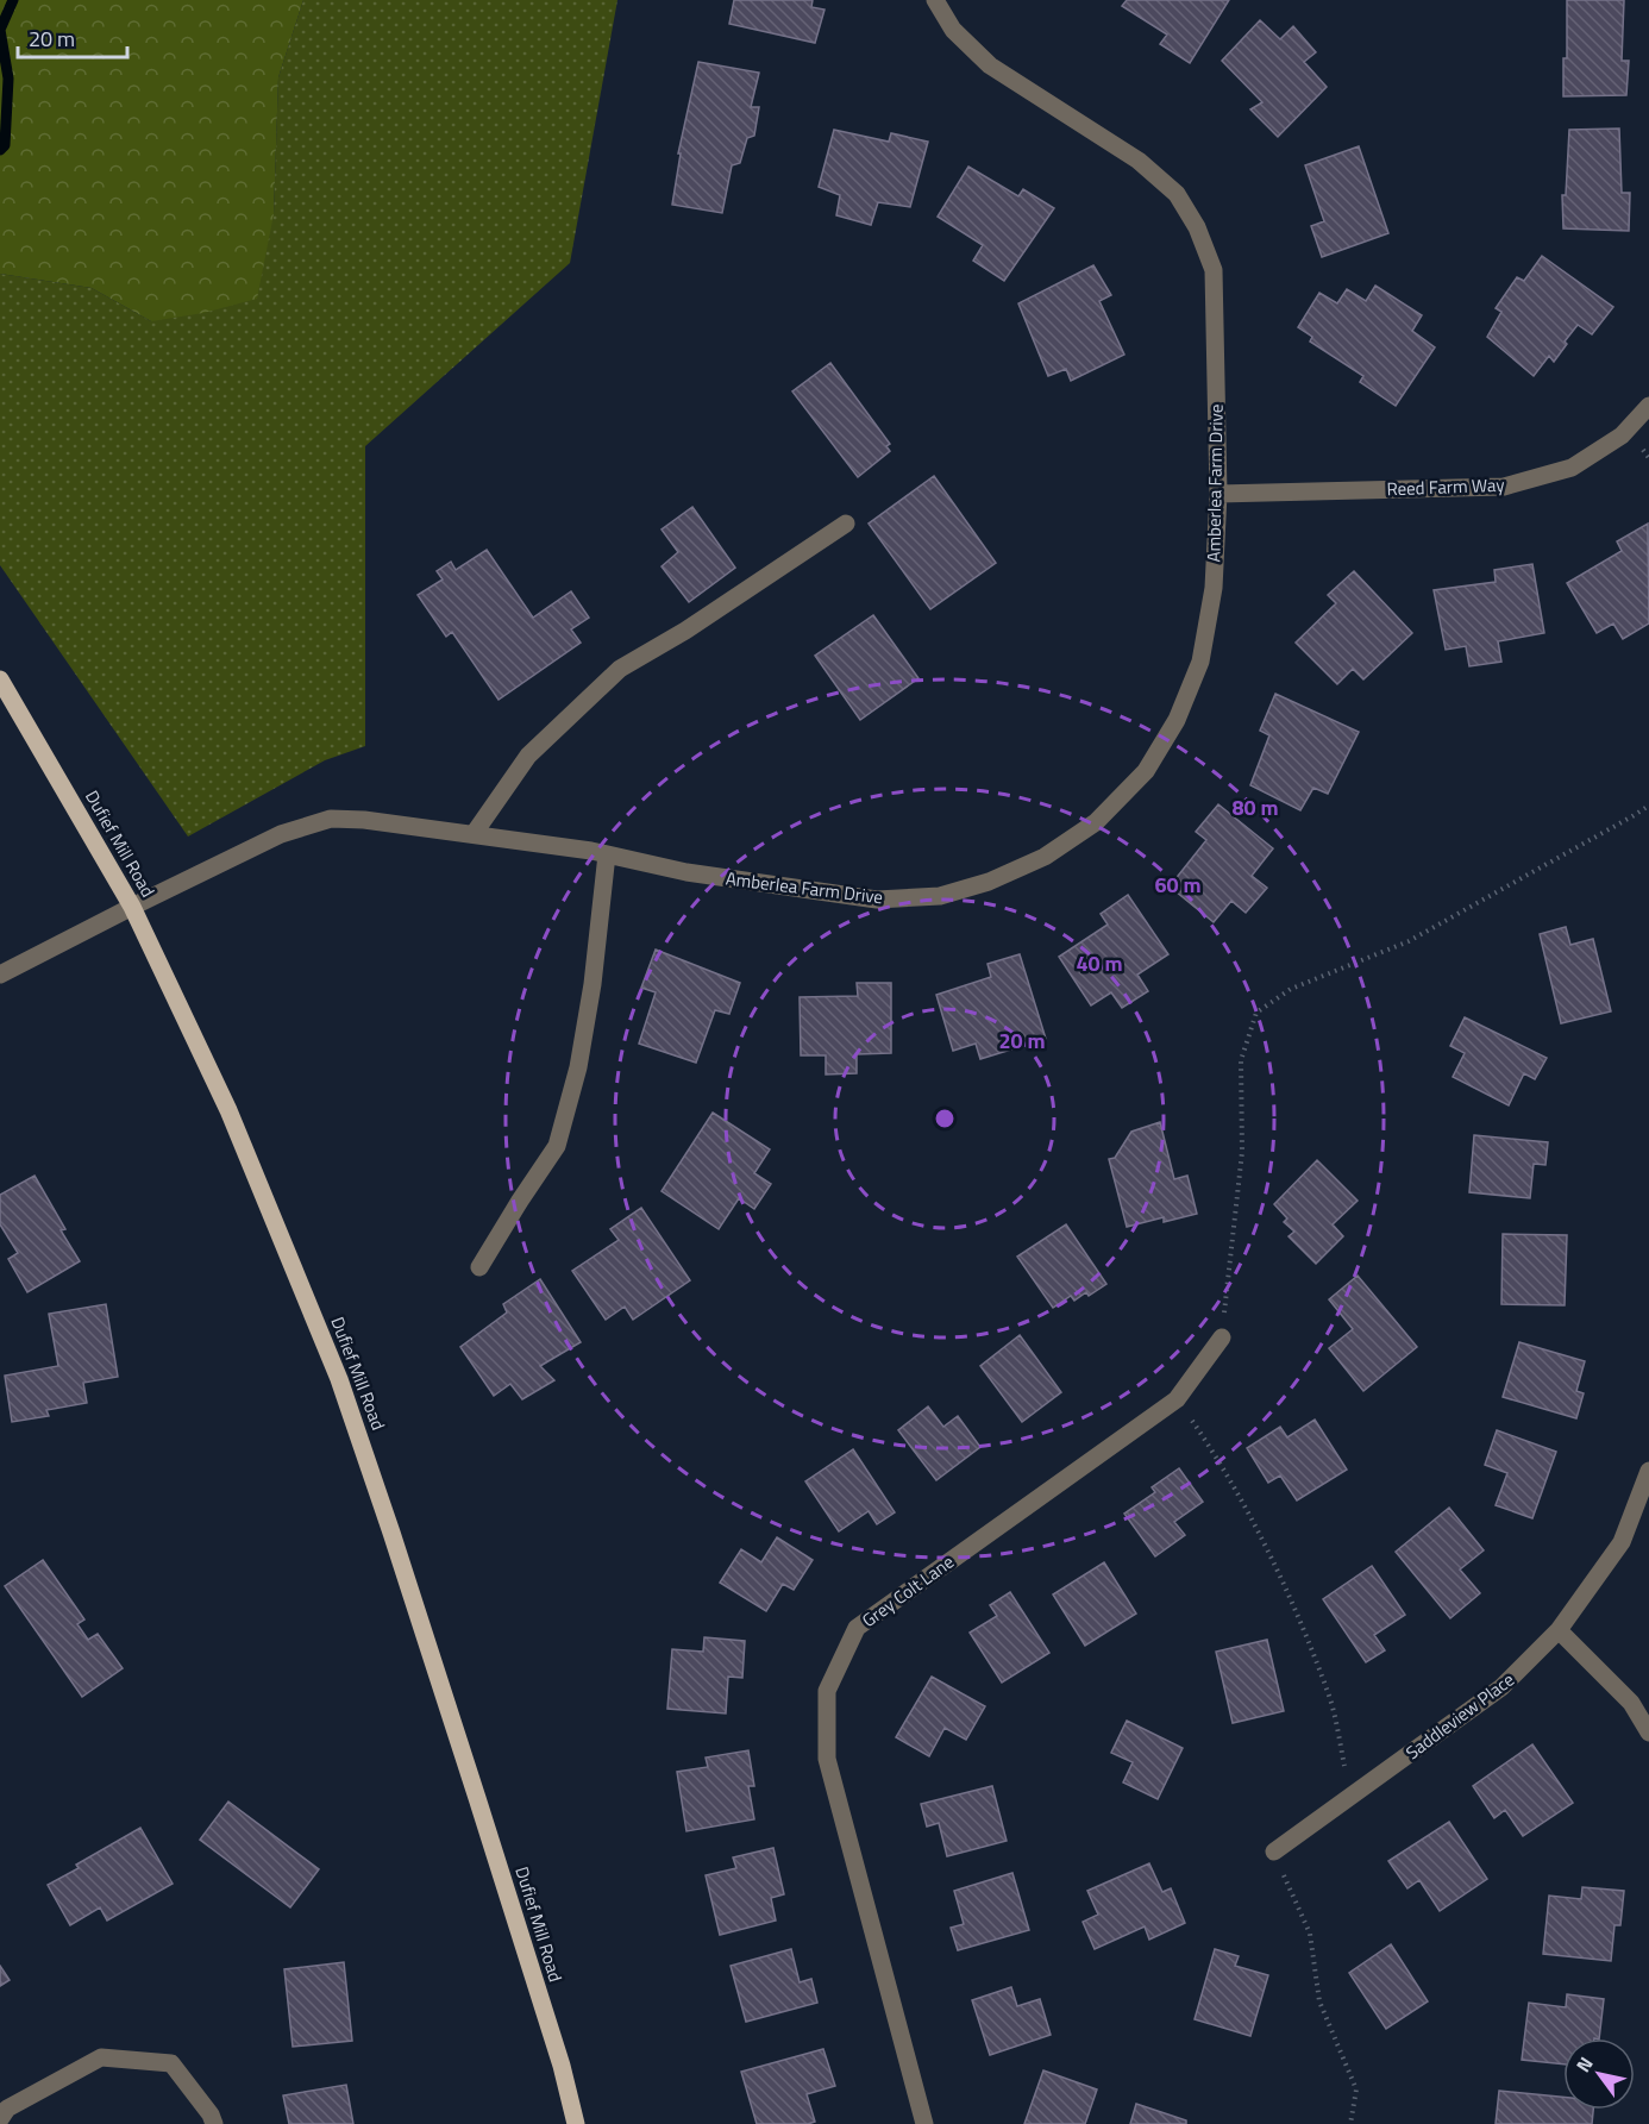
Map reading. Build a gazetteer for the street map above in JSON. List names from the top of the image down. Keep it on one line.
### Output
{"streets":{"main road":["Dufief Mill Road"],"street":["Amberlea Farm Drive","Reed Farm Way","Grey Colt Lane","Saddleview Place"]},"crossings":[["Amberlea Farm Drive","Reed Farm Way"],["Amberlea Farm Drive","Dufief Mill Road"]],"scale_bar":"20 m","north":"top left","rings":["80 m","60 m","40 m","20 m"]}
